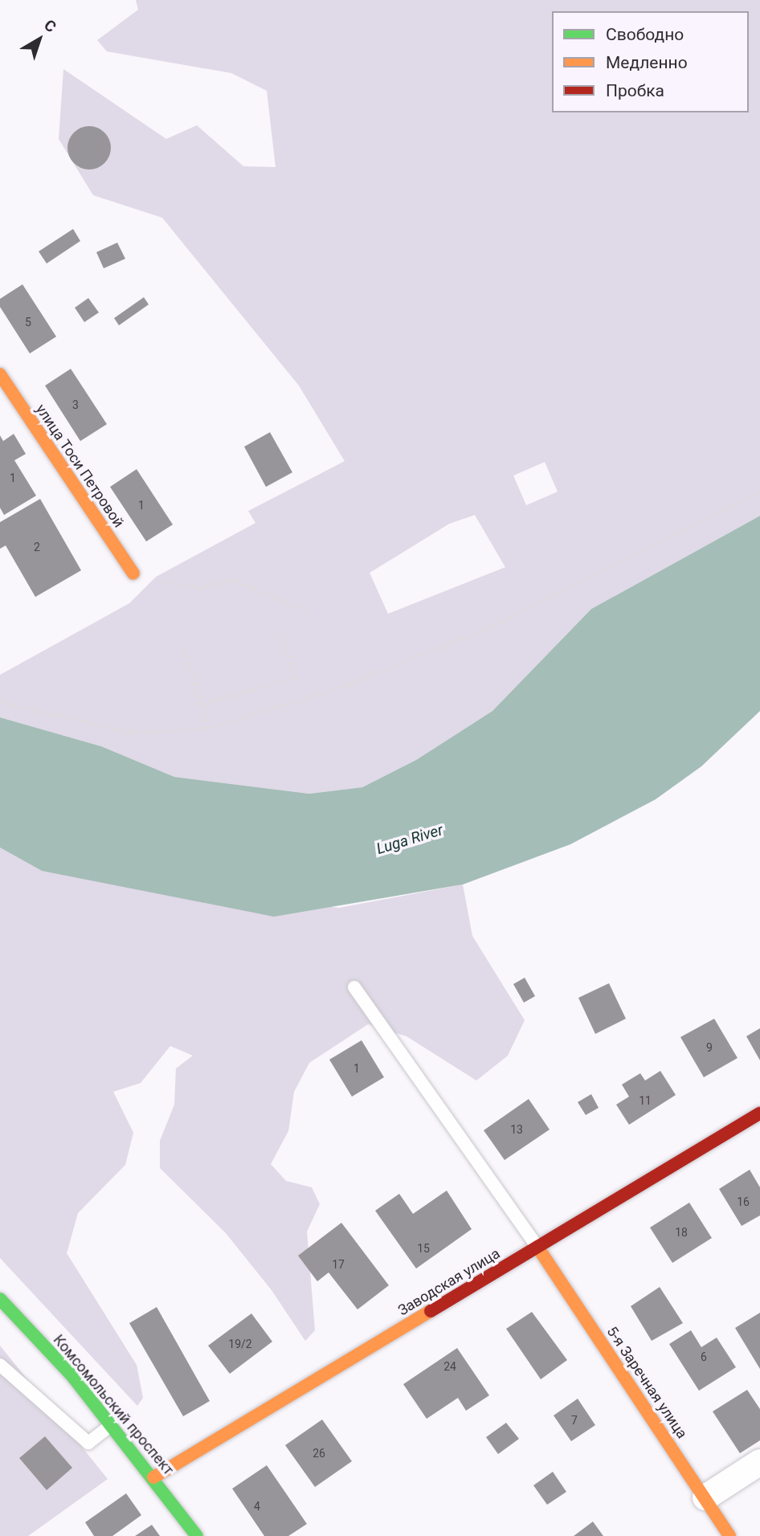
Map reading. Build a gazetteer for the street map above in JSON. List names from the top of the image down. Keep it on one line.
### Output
{"streets":{"street":["улица Тоси Петровой","Заводская улица","5-я Заречная улица","Комсомольский проспект"]},"crossings":[["Заводская улица","5-я Заречная улица"],["Заводская улица","Комсомольский проспект"]],"water":["Luga River"],"house_numbers":["5","3","1","1","2","9","1","11","13","16","18","15","17","19/2","6","24","7","26","4"],"legend":["Свободно","Медленно","Пробка"],"north":"top right"}
